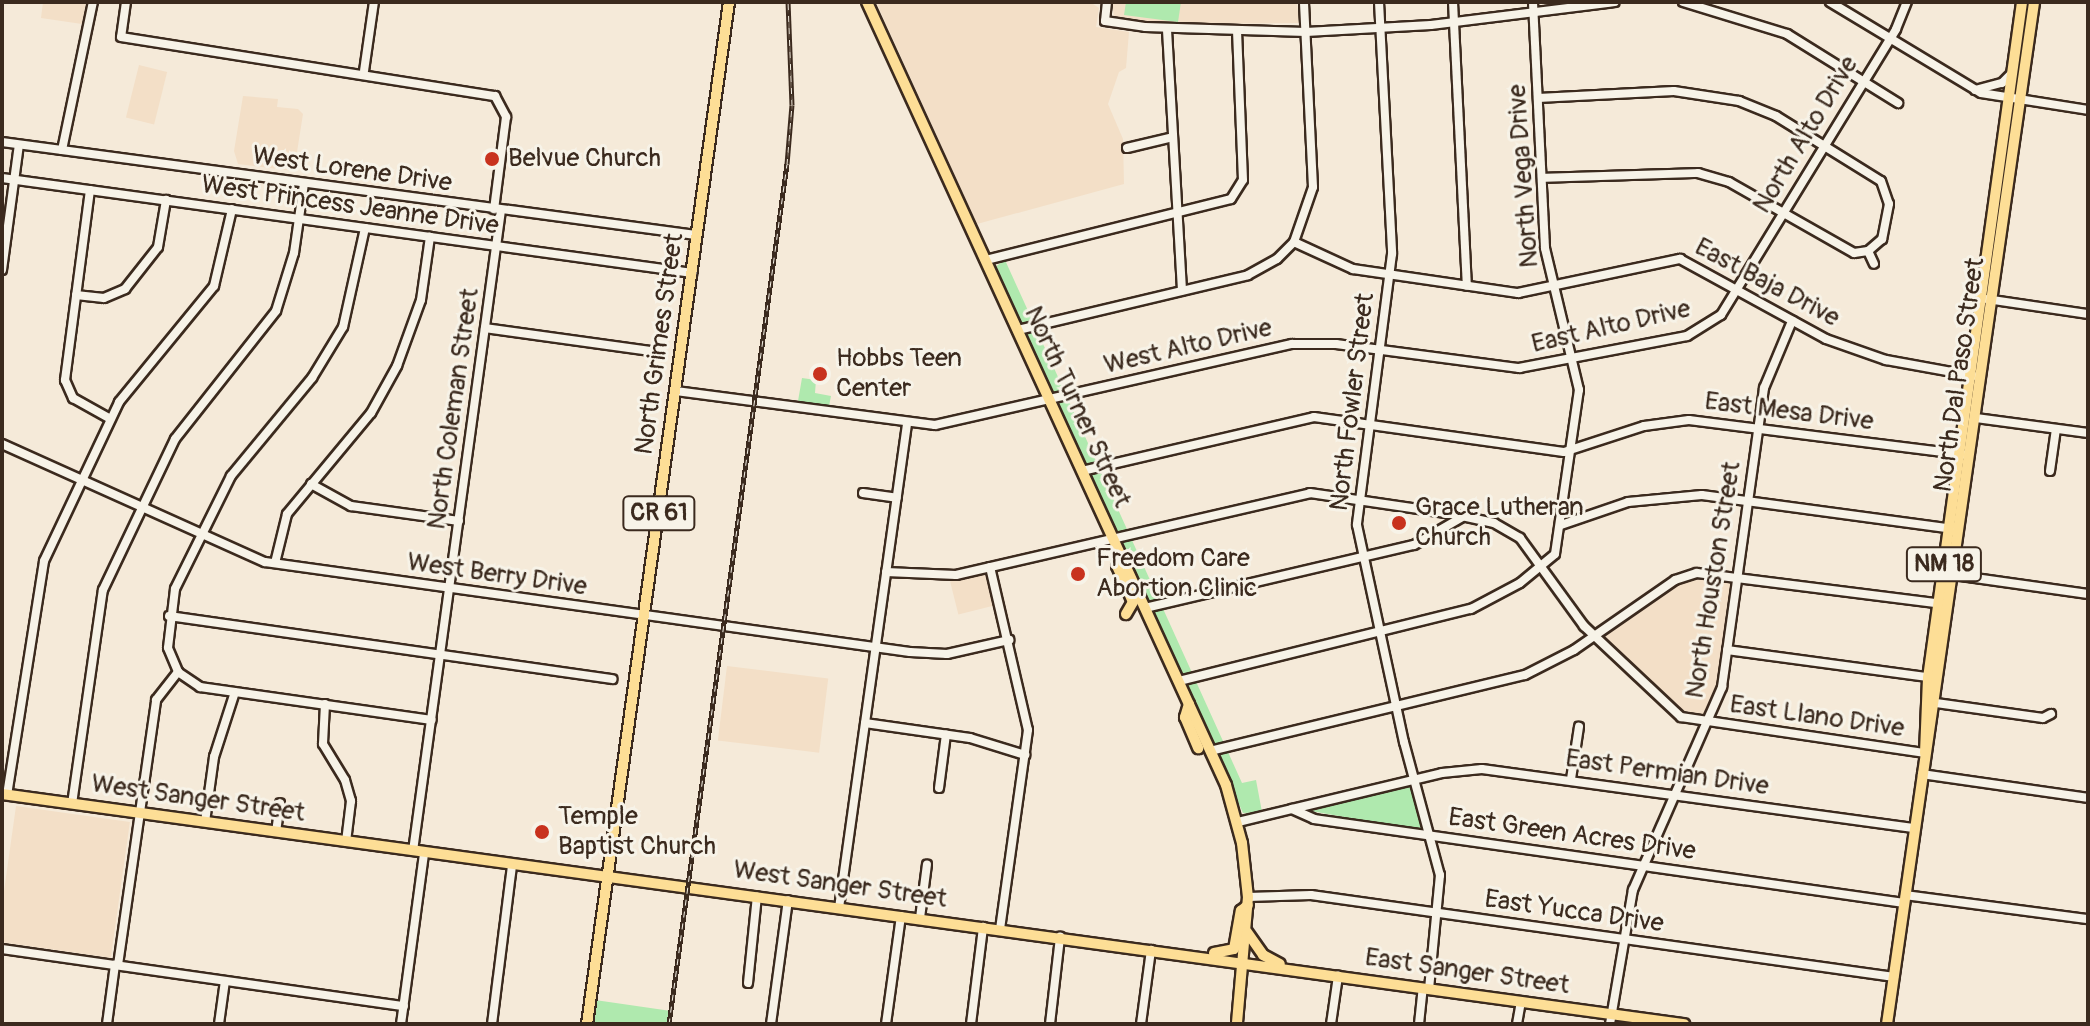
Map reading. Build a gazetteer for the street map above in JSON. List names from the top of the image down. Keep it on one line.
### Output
{"streets":{"main road":["North Grimes Street","North Dal Paso Street","North Turner Street","CR 61","NM 18","West Sanger Street","East Sanger Street"],"street":["North Alto Drive","West Lorene Drive","North Vega Drive","West Princess Jeanne Drive","East Baja Drive","East Alto Drive","West Alto Drive","North Fowler Street","North Coleman Street","East Mesa Drive","West Berry Drive","North Houston Street","East Llano Drive","East Permian Drive","East Green Acres Drive","East Yucca Drive"]},"crossings":[["North Alto Drive","East Baja Drive"],["North Alto Drive","East Alto Drive"],["West Lorene Drive","North Grimes Street"],["West Lorene Drive","North Coleman Street"],["North Vega Drive","East Baja Drive"],["North Vega Drive","East Alto Drive"],["North Vega Drive","East Mesa Drive"],["North Vega Drive","East Llano Drive"],["West Princess Jeanne Drive","North Grimes Street"],["West Princess Jeanne Drive","North Coleman Street"],["East Baja Drive","East Alto Drive"],["East Baja Drive","North Dal Paso Street"],["East Baja Drive","North Fowler Street"],["East Baja Drive","North Houston Street"],["East Alto Drive","West Alto Drive"],["East Alto Drive","North Fowler Street"],["North Grimes Street","West Alto Drive"],["North Grimes Street","West Berry Drive"],["North Grimes Street","West Sanger Street"],["West Alto Drive","North Fowler Street"],["West Alto Drive","North Turner Street"],["North Dal Paso Street","East Mesa Drive"],["North Dal Paso Street","East Llano Drive"],["North Dal Paso Street","East Permian Drive"],["North Dal Paso Street","East Green Acres Drive"],["North Dal Paso Street","East Yucca Drive"],["North Fowler Street","East Mesa Drive"],["North Fowler Street","East Llano Drive"],["North Fowler Street","East Permian Drive"],["North Fowler Street","East Green Acres Drive"],["North Fowler Street","East Yucca Drive"],["North Fowler Street","East Sanger Street"],["North Turner Street","East Mesa Drive"],["North Turner Street","East Llano Drive"],["North Turner Street","West Sanger Street"],["North Turner Street","East Yucca Drive"],["North Turner Street","East Sanger Street"],["North Coleman Street","West Berry Drive"],["North Coleman Street","West Sanger Street"],["East Mesa Drive","North Houston Street"],["North Houston Street","East Llano Drive"],["North Houston Street","East Permian Drive"],["North Houston Street","East Green Acres Drive"],["North Houston Street","East Yucca Drive"],["North Houston Street","East Sanger Street"],["East Permian Drive","East Green Acres Drive"],["West Sanger Street","East Sanger Street"]],"places":["Belvue Church","Hobbs Teen Center","Grace Lutheran Church","Freedom Care Abortion Clinic","Temple Baptist Church"]}
